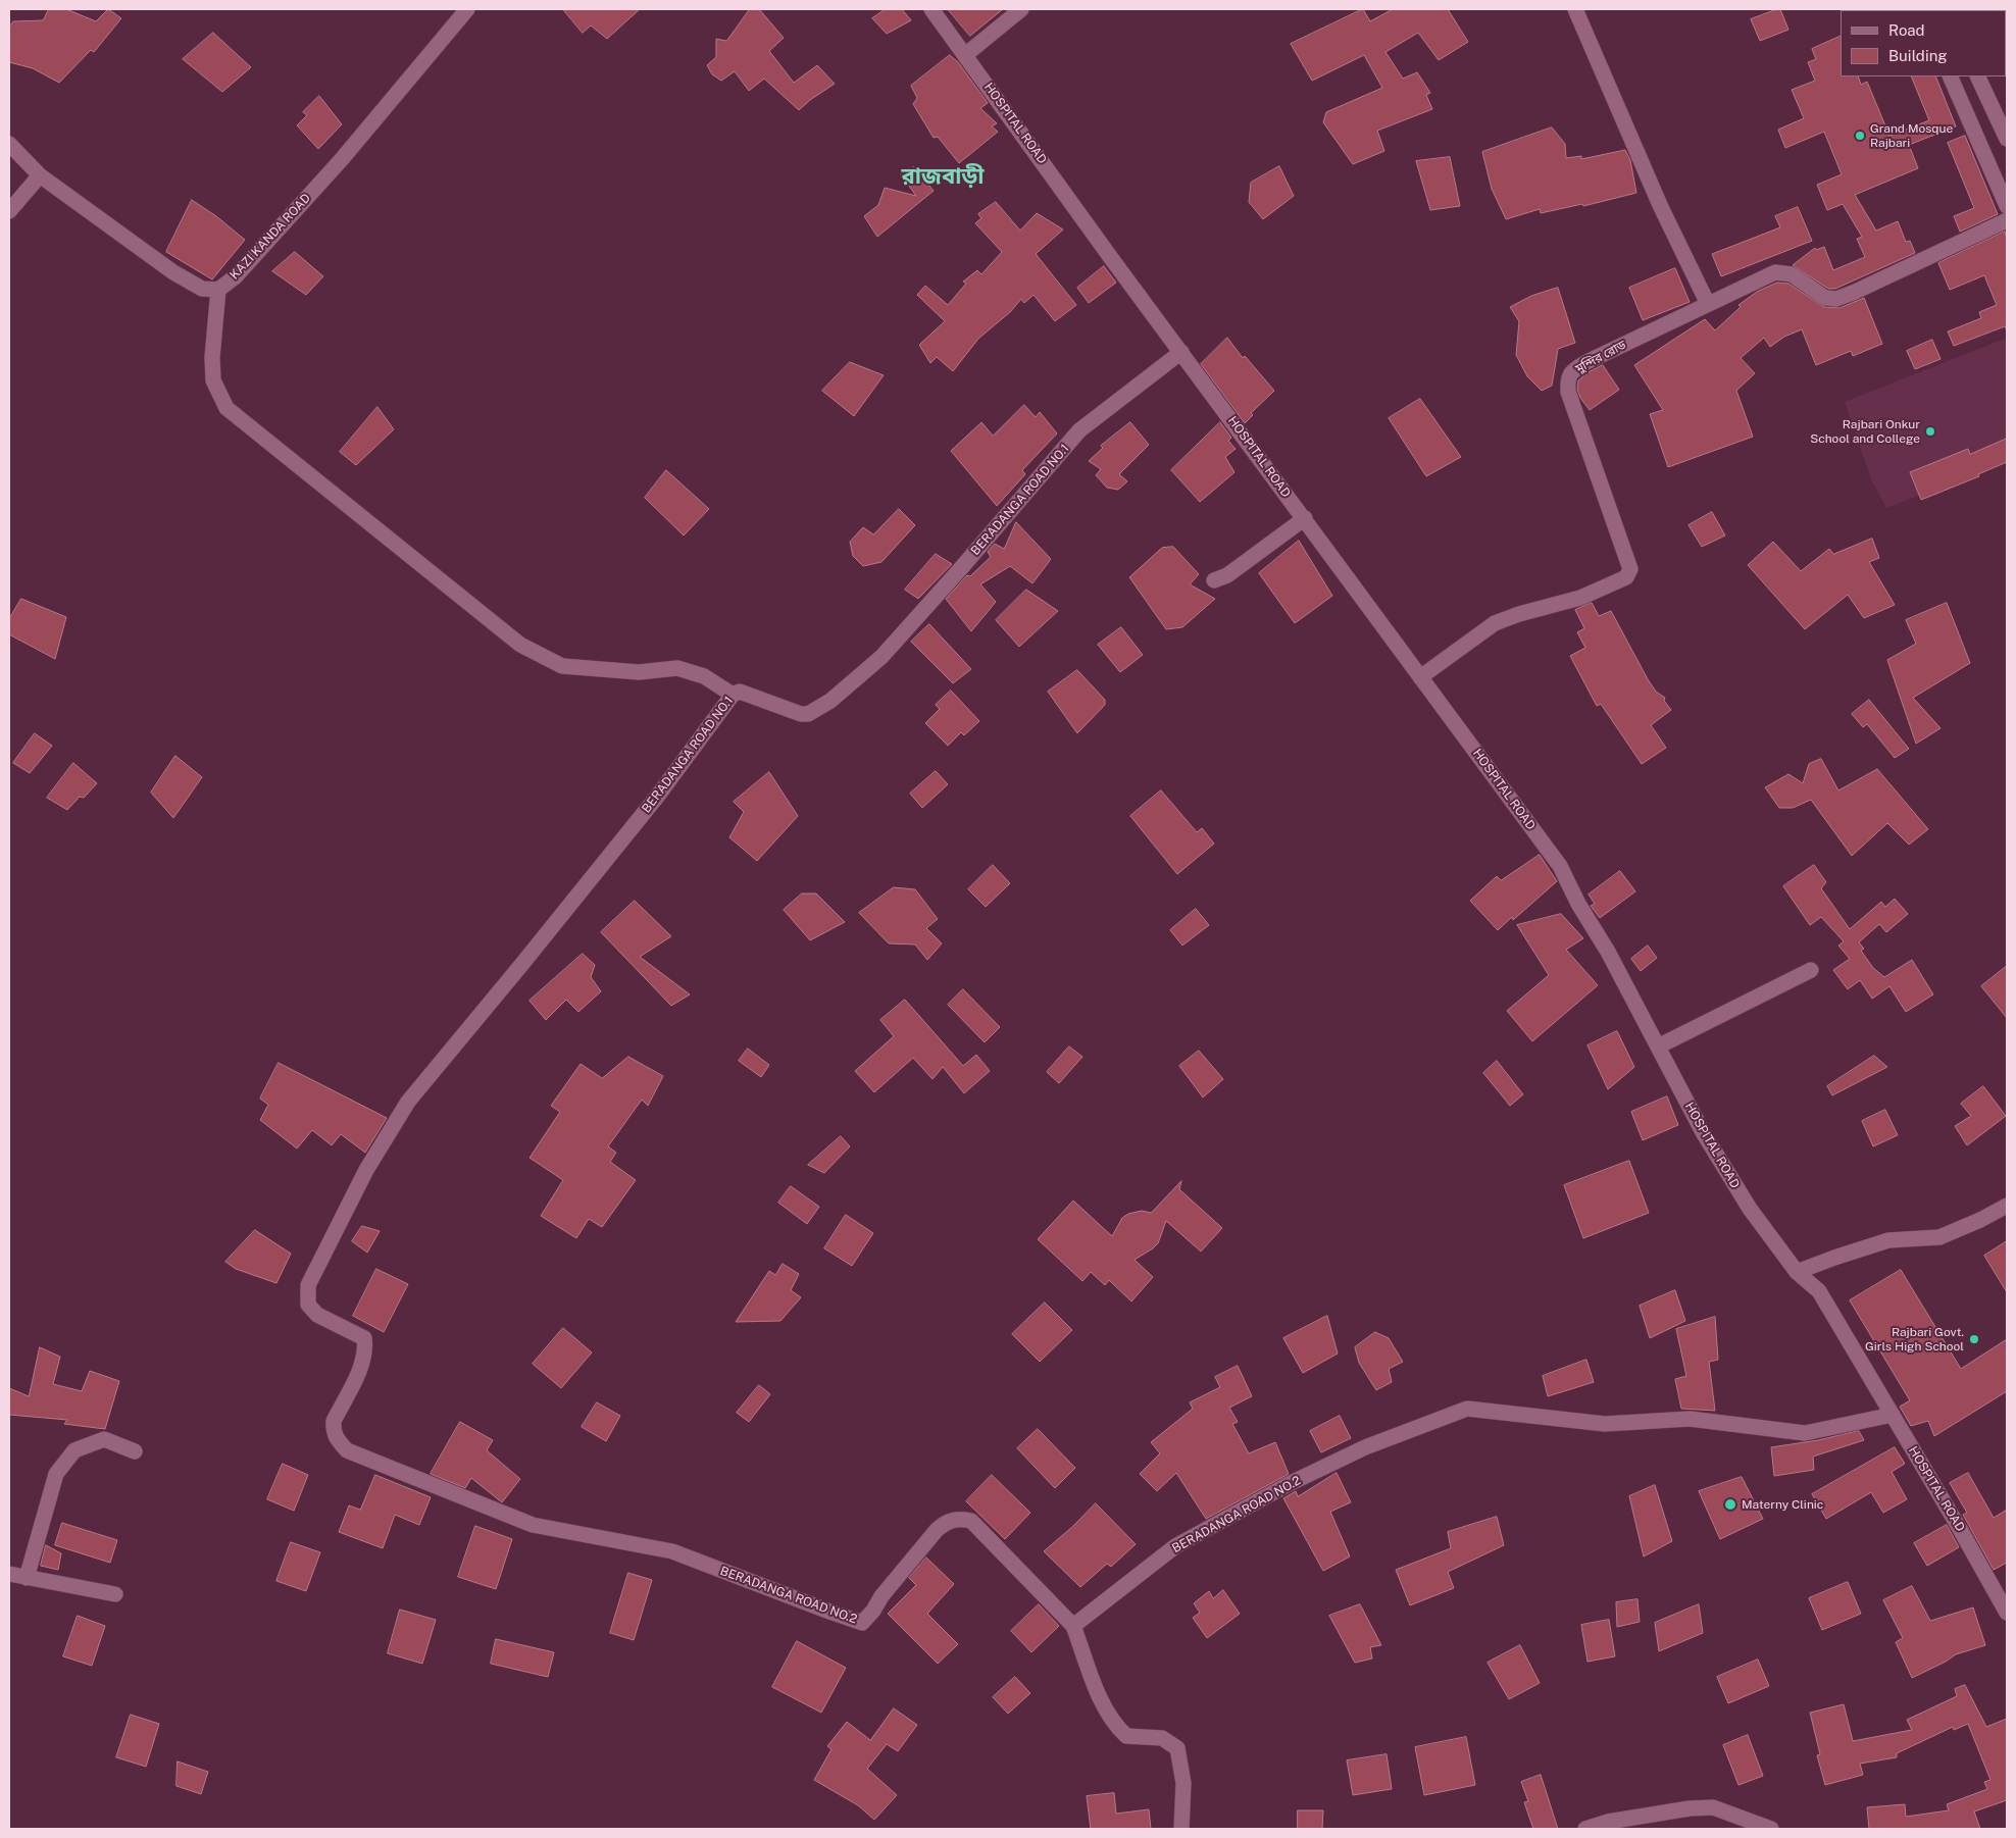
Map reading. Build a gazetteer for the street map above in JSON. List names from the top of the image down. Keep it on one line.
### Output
{"streets":{"street":["HOSPITAL ROAD","KAZI KANDA ROAD","মুন্দির রোড","BERADANGA ROAD NO.1","BERADANGA ROAD NO.2"]},"crossings":[["HOSPITAL ROAD","মুন্দির রোড"],["HOSPITAL ROAD","BERADANGA ROAD NO.1"],["HOSPITAL ROAD","BERADANGA ROAD NO.2"],["BERADANGA ROAD NO.1","BERADANGA ROAD NO.2"]],"districts":["রাজবাড়ী"],"places":["Grand Mosque Rajbari","Rajbari Onkur School and College","Rajbari Govt. Girls High School","Materny Clinic"],"legend":["Road","Building"]}
